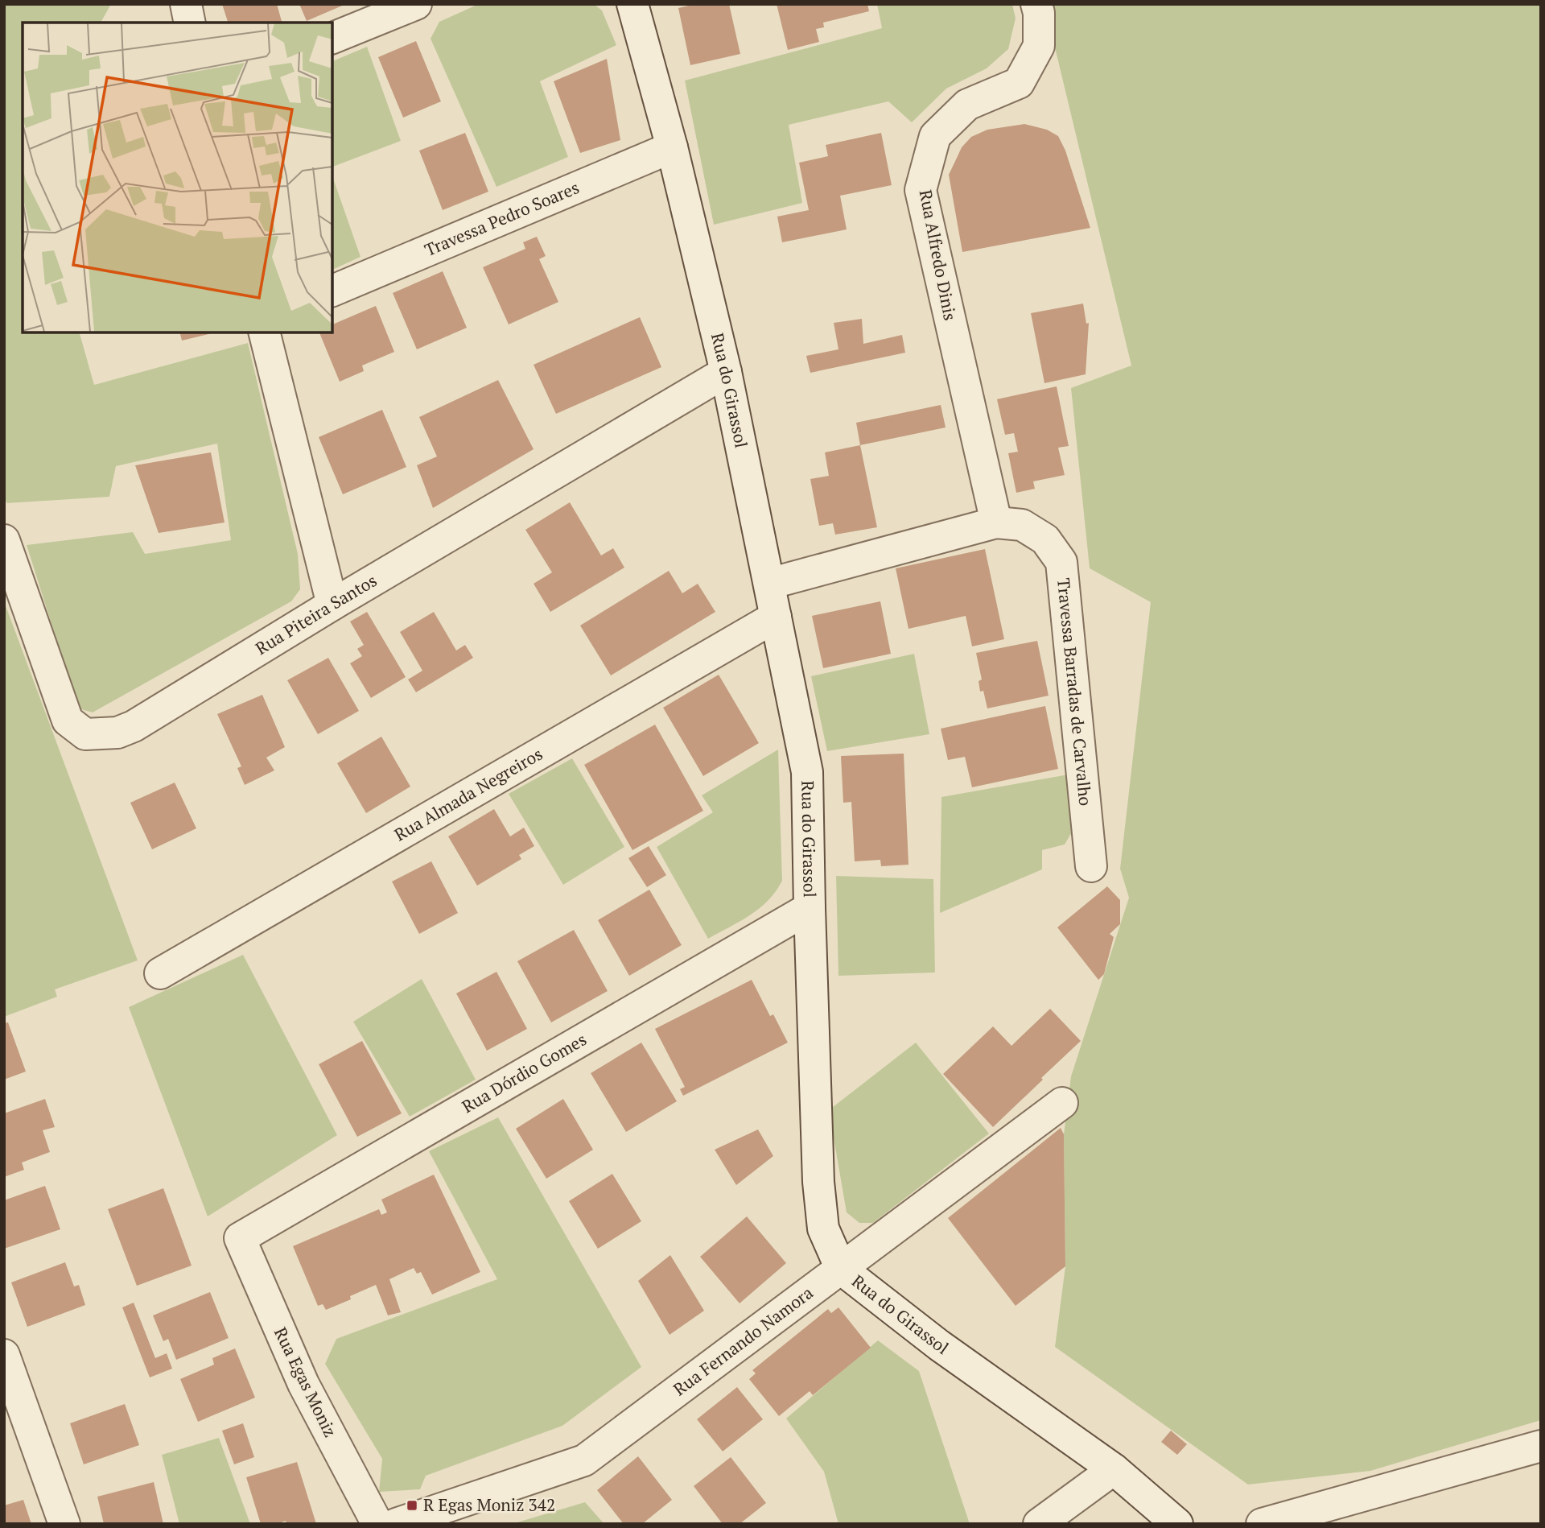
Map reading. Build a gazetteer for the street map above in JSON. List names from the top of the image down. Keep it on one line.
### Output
{"streets":{"street":["Travessa Pedro Soares","Rua Alfredo Dinis","Rua do Girassol","Rua Piteira Santos","Travessa Barradas de Carvalho","Rua Almada Negreiros","Rua Dórdio Gomes","Rua Fernando Namora","Rua Egas Moniz"]},"crossings":[["Travessa Pedro Soares","Rua do Girassol"],["Rua Alfredo Dinis","Travessa Barradas de Carvalho"],["Rua do Girassol","Rua Piteira Santos"],["Rua do Girassol","Travessa Barradas de Carvalho"],["Rua do Girassol","Rua Almada Negreiros"],["Rua do Girassol","Rua Dórdio Gomes"],["Rua do Girassol","Rua Fernando Namora"],["Rua Dórdio Gomes","Rua Egas Moniz"]],"places":{"transit":["R Egas Moniz 342"]}}
